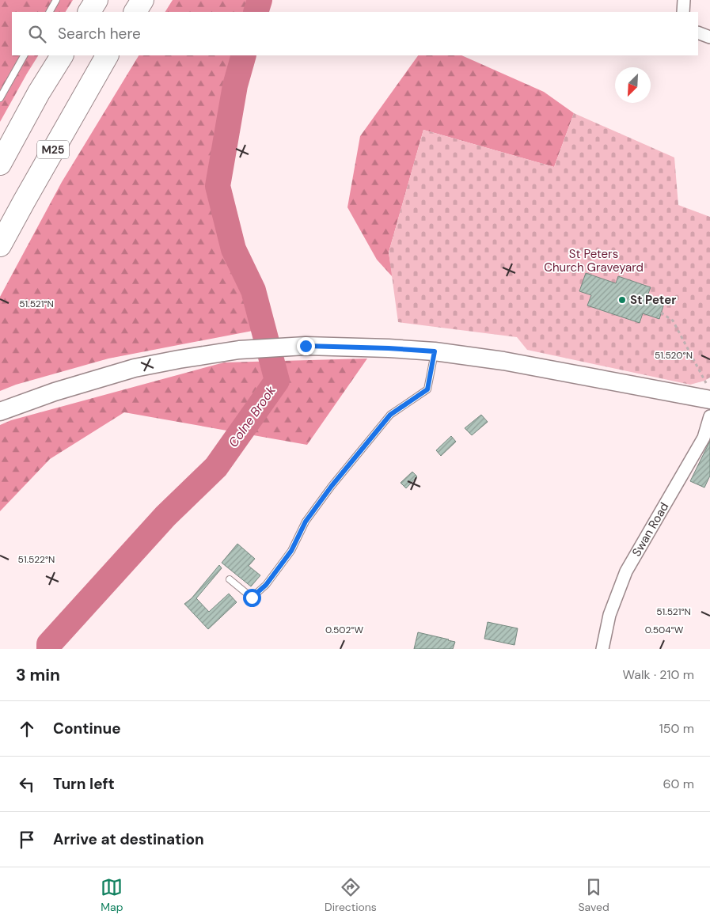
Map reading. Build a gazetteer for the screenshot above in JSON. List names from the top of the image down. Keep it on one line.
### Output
{"streets":{"highway":["M25"],"street":["Swan Road"]},"water":["Colne Brook"],"parks":["St Peters Church Graveyard"],"places":["St Peter"],"north":"bottom left","page":{"search":"Search here","heading":["3 min","Walk · 210 m"],"list":[["Continue","150 m"],["Turn left","60 m"],"Arrive at destination"],"nav":["Map","Directions","Saved"]},"coordinates":["51.521°N","51.520°N","51.522°N","0.502°W","0.504°W"]}
